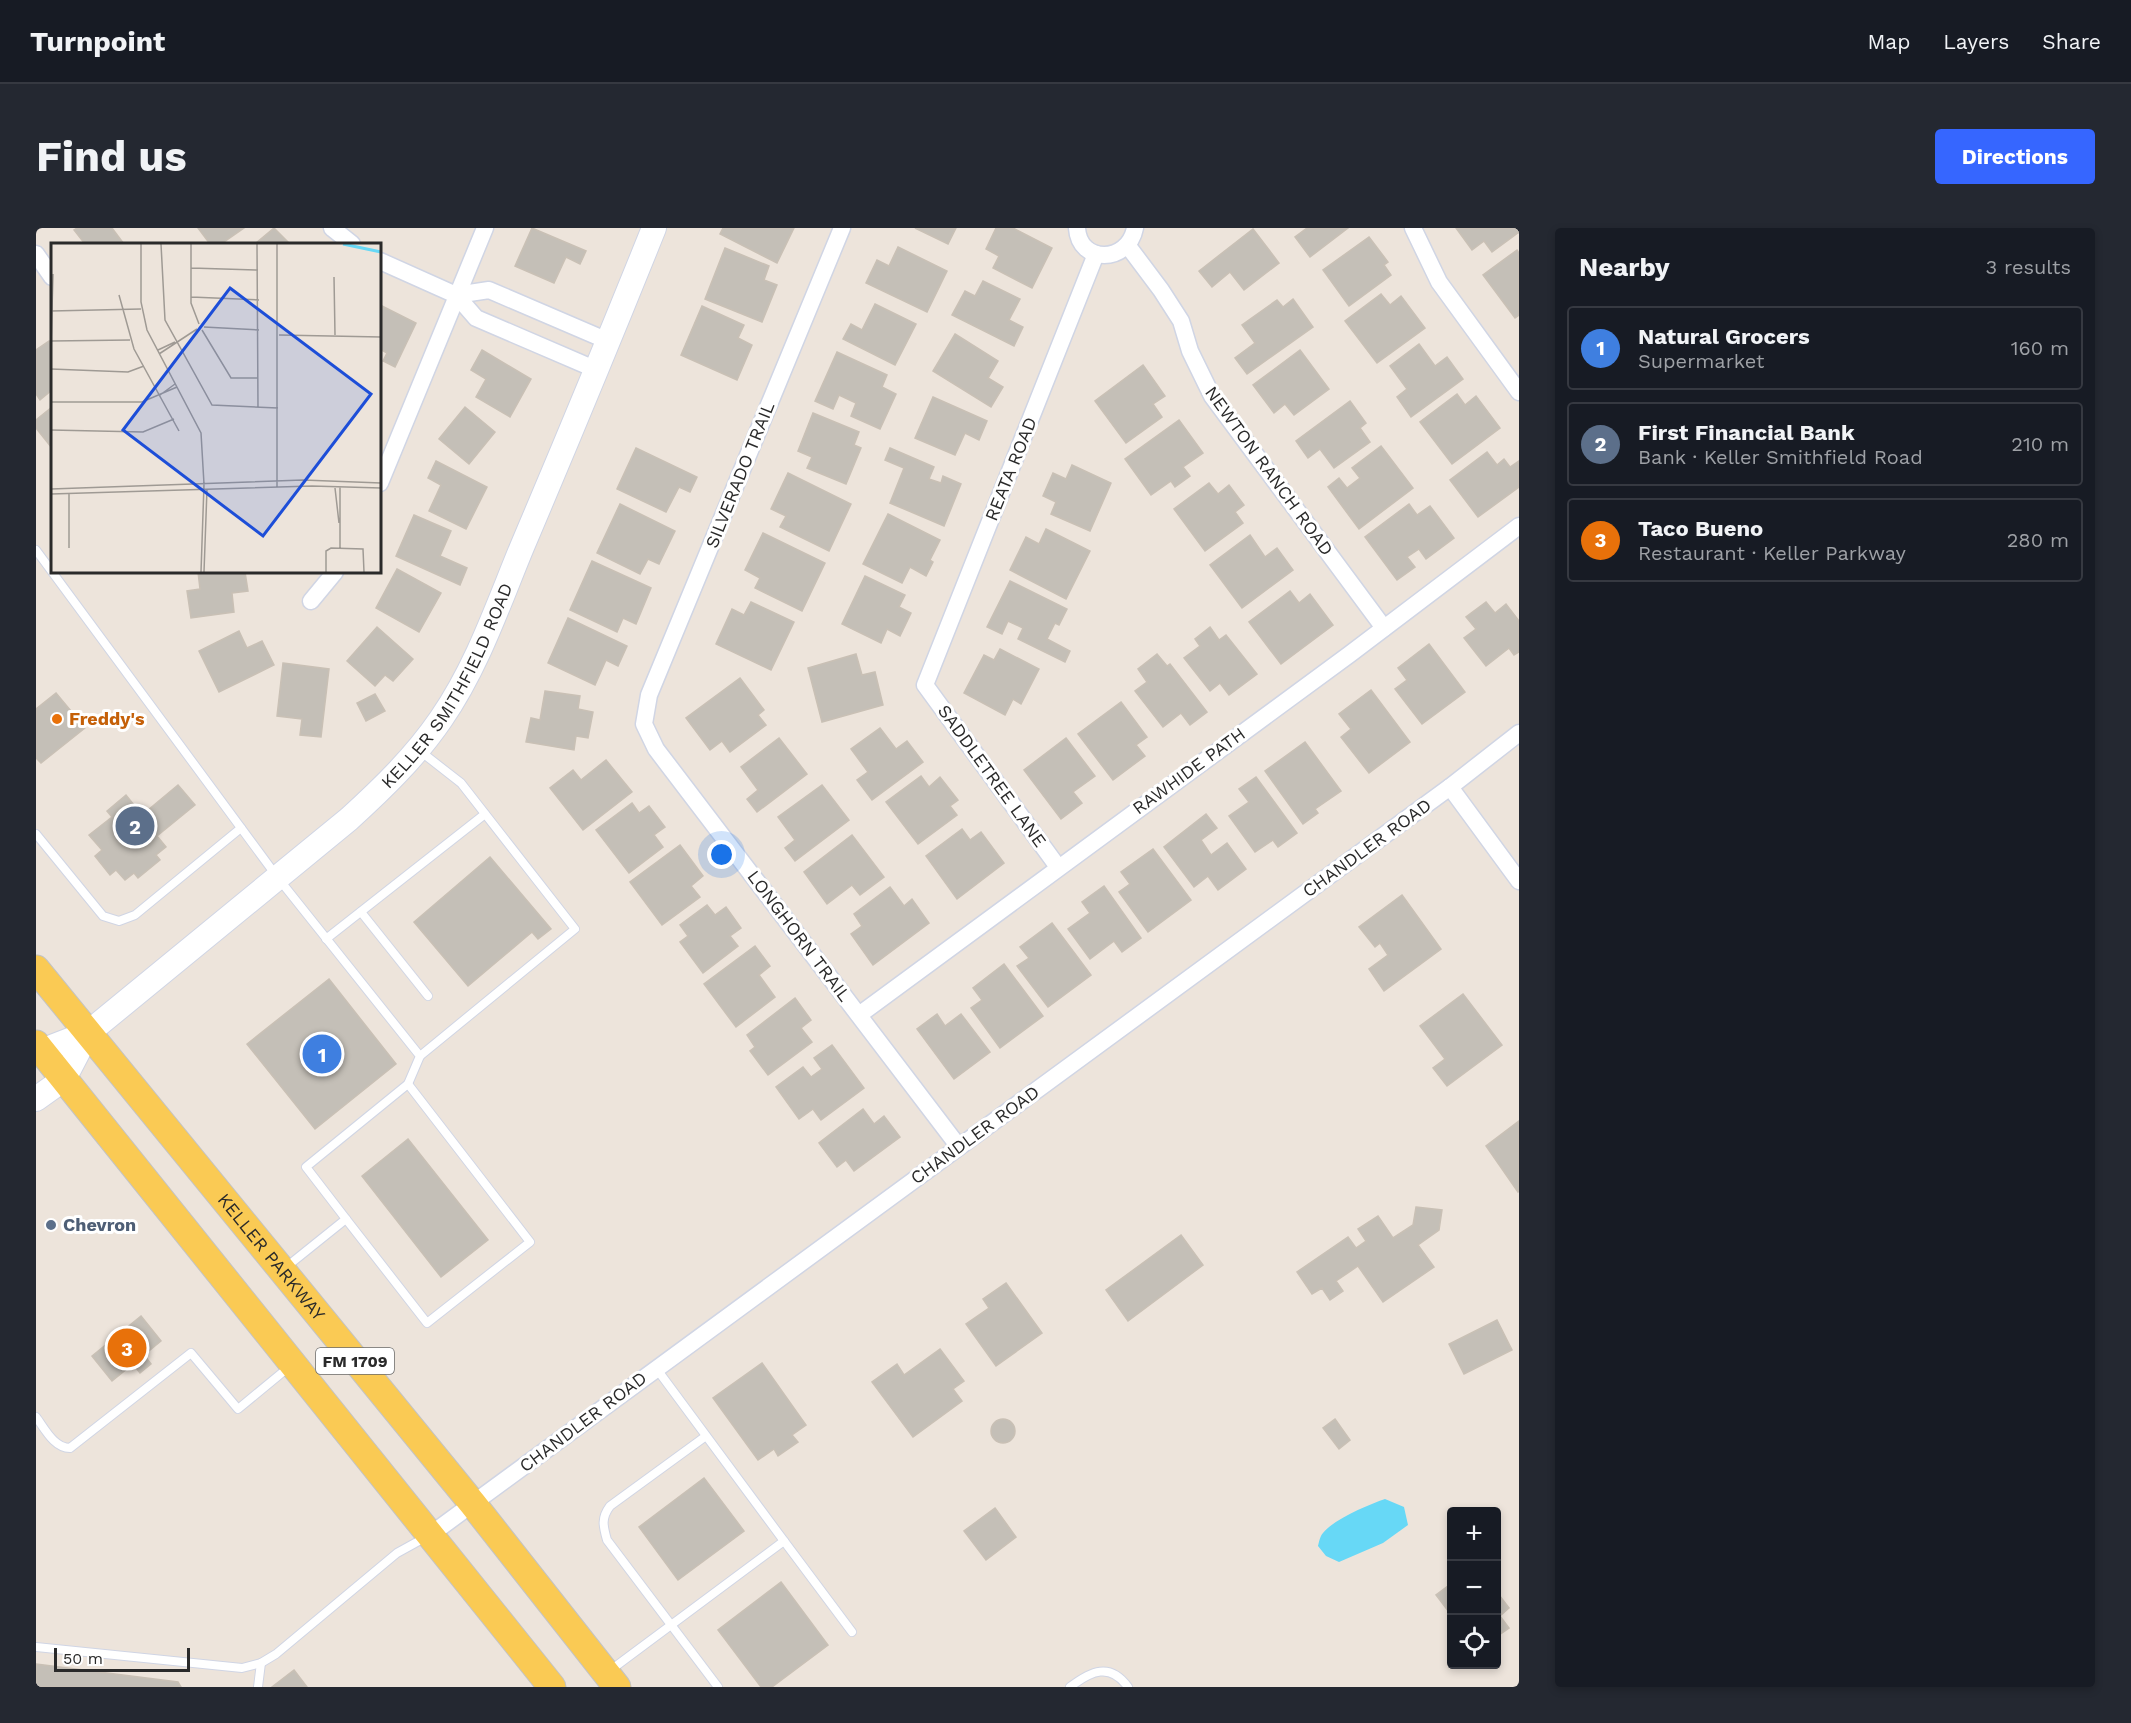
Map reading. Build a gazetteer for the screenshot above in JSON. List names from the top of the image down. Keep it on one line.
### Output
{"streets":{"main road":["KELLER SMITHFIELD ROAD","KELLER PARKWAY","FM 1709"],"street":["REATA ROAD","NEWTON RANCH ROAD","SILVERADO TRAIL","RAWHIDE PATH","SADDLETREE LANE","CHANDLER ROAD","LONGHORN TRAIL"]},"crossings":[["REATA ROAD","SADDLETREE LANE"],["NEWTON RANCH ROAD","RAWHIDE PATH"],["SILVERADO TRAIL","LONGHORN TRAIL"],["KELLER SMITHFIELD ROAD","KELLER PARKWAY"],["RAWHIDE PATH","SADDLETREE LANE"],["RAWHIDE PATH","LONGHORN TRAIL"],["CHANDLER ROAD","LONGHORN TRAIL"],["CHANDLER ROAD","KELLER PARKWAY"],["CHANDLER ROAD","FM 1709"]],"places":["Freddy's","Chevron"],"scale_bar":"50 m","page":{"header":"Turnpoint","nav":["Map","Layers","Share"],"buttons":"Directions","title":"Find us","heading":["Nearby","3 results"],"list":[{"mark":"1","name":"Natural Grocers","note":"Supermarket","value":"160 m"},{"mark":"2","name":"First Financial Bank","note":"Bank · Keller Smithfield Road","value":"210 m"},{"mark":"3","name":"Taco Bueno","note":"Restaurant · Keller Parkway","value":"280 m"}],"pins":["2","1","3"],"map_buttons":["+","−"],"scale":"50 m"}}
